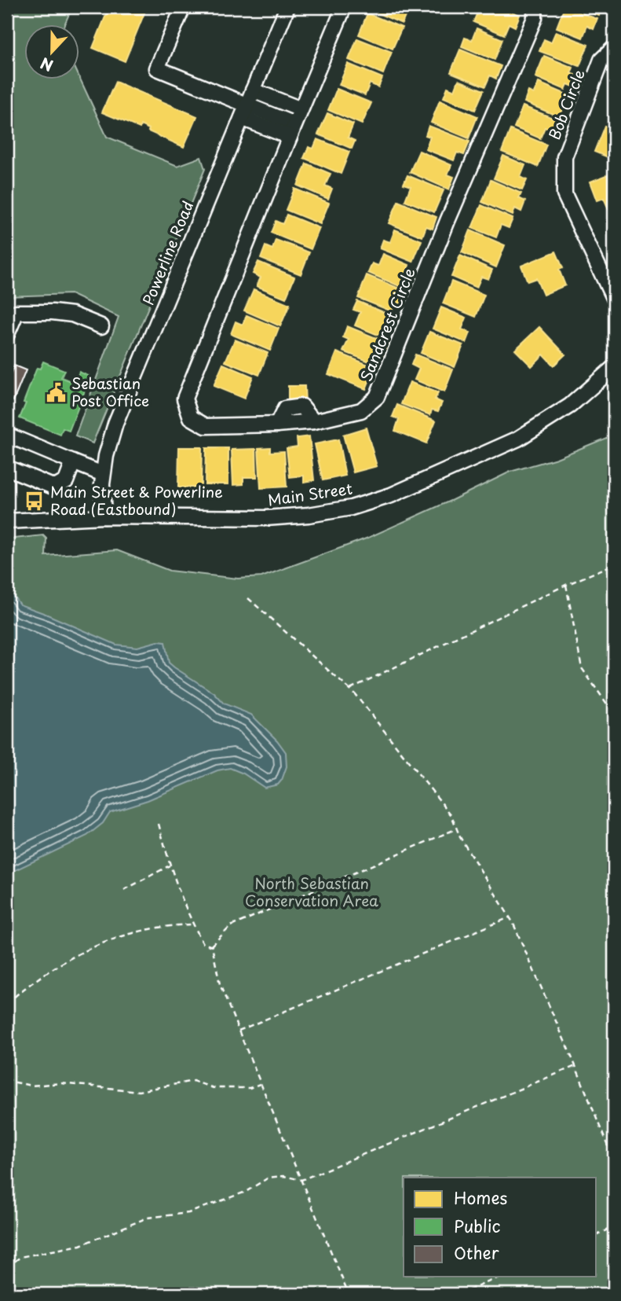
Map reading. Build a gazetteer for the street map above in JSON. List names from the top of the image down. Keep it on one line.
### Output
{"streets":{"street":["Bob Circle","Powerline Road","Sandcrest Circle","Main Street"]},"crossings":[["Powerline Road","Main Street"]],"parks":["North Sebastian Conservation Area"],"places":{"public building":["Sebastian Post Office"],"bus stop":["Main Street & Powerline Road (Eastbound)"]},"legend":["Homes","Public","Other"],"north":"bottom"}
